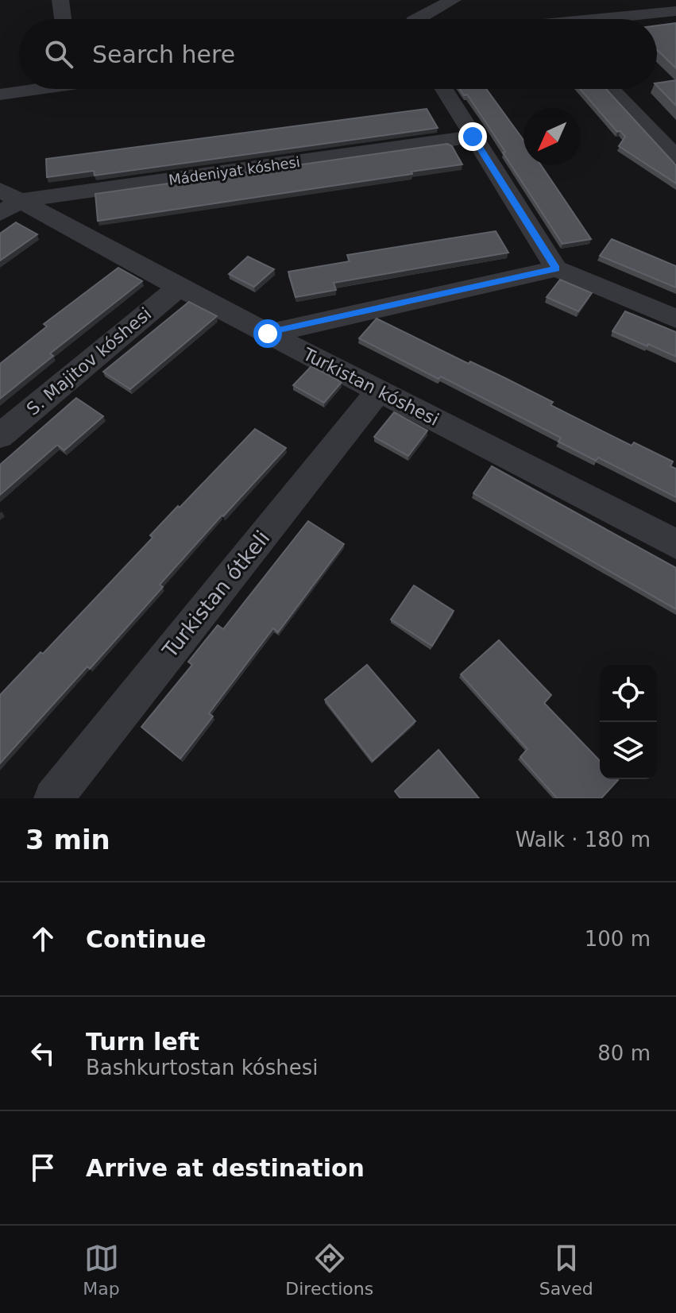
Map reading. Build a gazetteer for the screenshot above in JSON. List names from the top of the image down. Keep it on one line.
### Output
{"streets":{"street":["Mádeniyat kóshesi","S. Majitov kóshesi","Turkistan kóshesi","Turkistan ótkeli"]},"crossings":[["Mádeniyat kóshesi","Turkistan kóshesi"],["S. Majitov kóshesi","Turkistan kóshesi"],["Turkistan kóshesi","Turkistan ótkeli"]],"north":"bottom left","page":{"search":"Search here","heading":["3 min","Walk · 180 m"],"list":[["Continue","100 m"],["Turn left","Bashkurtostan kóshesi","80 m"],"Arrive at destination"],"nav":["Map","Directions","Saved"]}}
